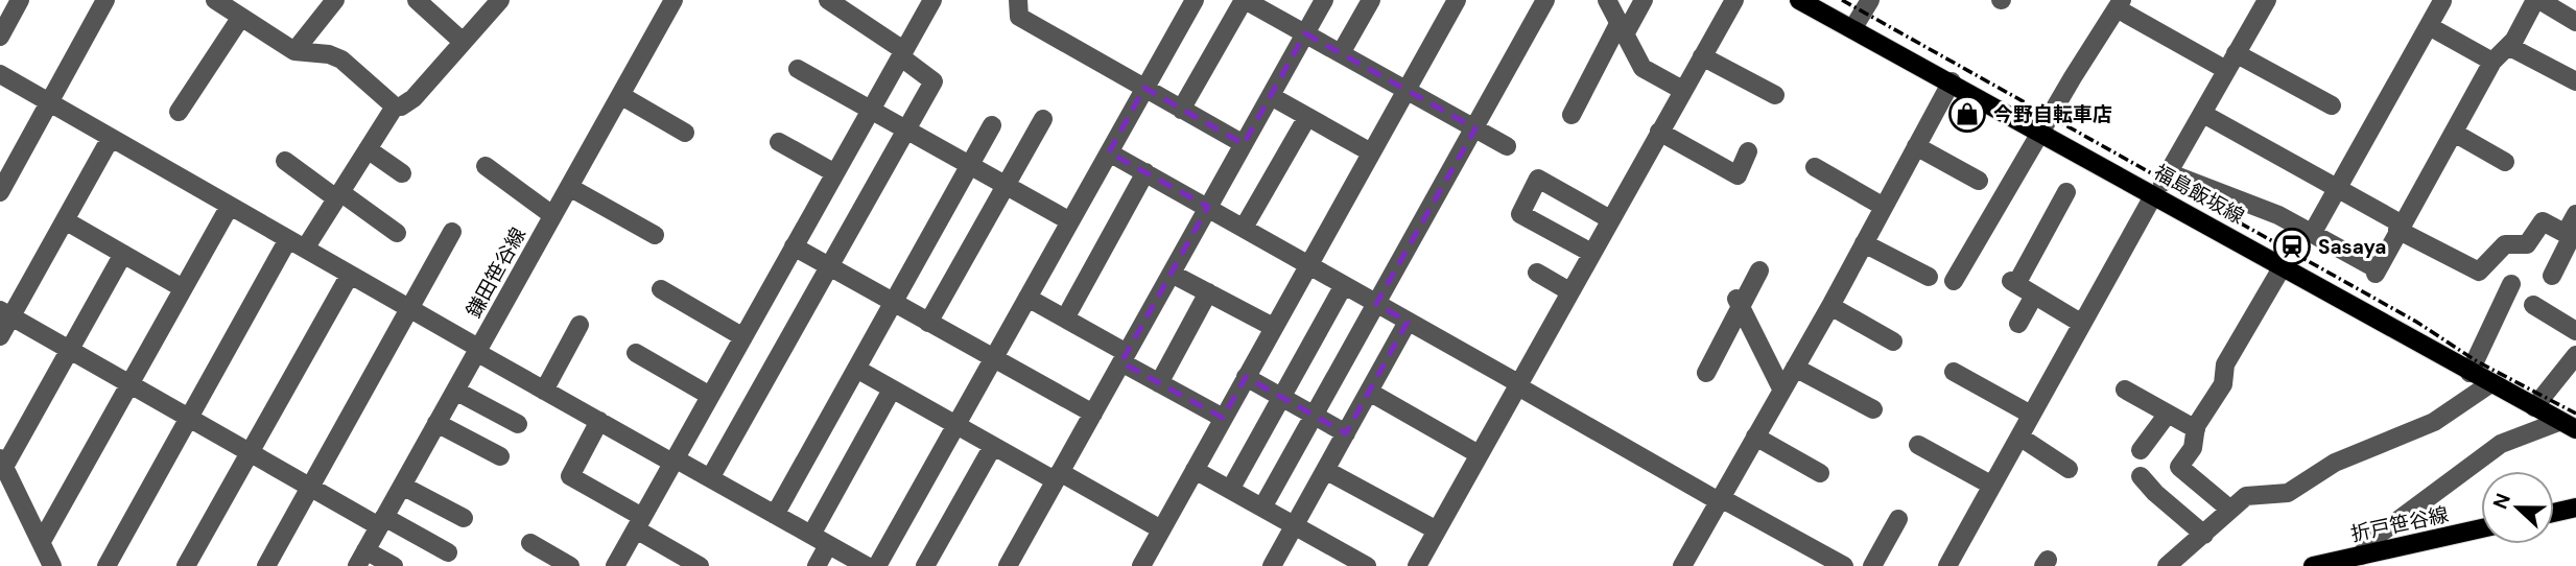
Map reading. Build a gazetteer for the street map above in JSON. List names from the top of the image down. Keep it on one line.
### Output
{"streets":{"main road":["福島飯坂線","折戸笹谷線"],"street":["鎌田笹谷線"]},"places":{"shop":["今野自転車店"],"station":["Sasaya"]},"north":"left"}
